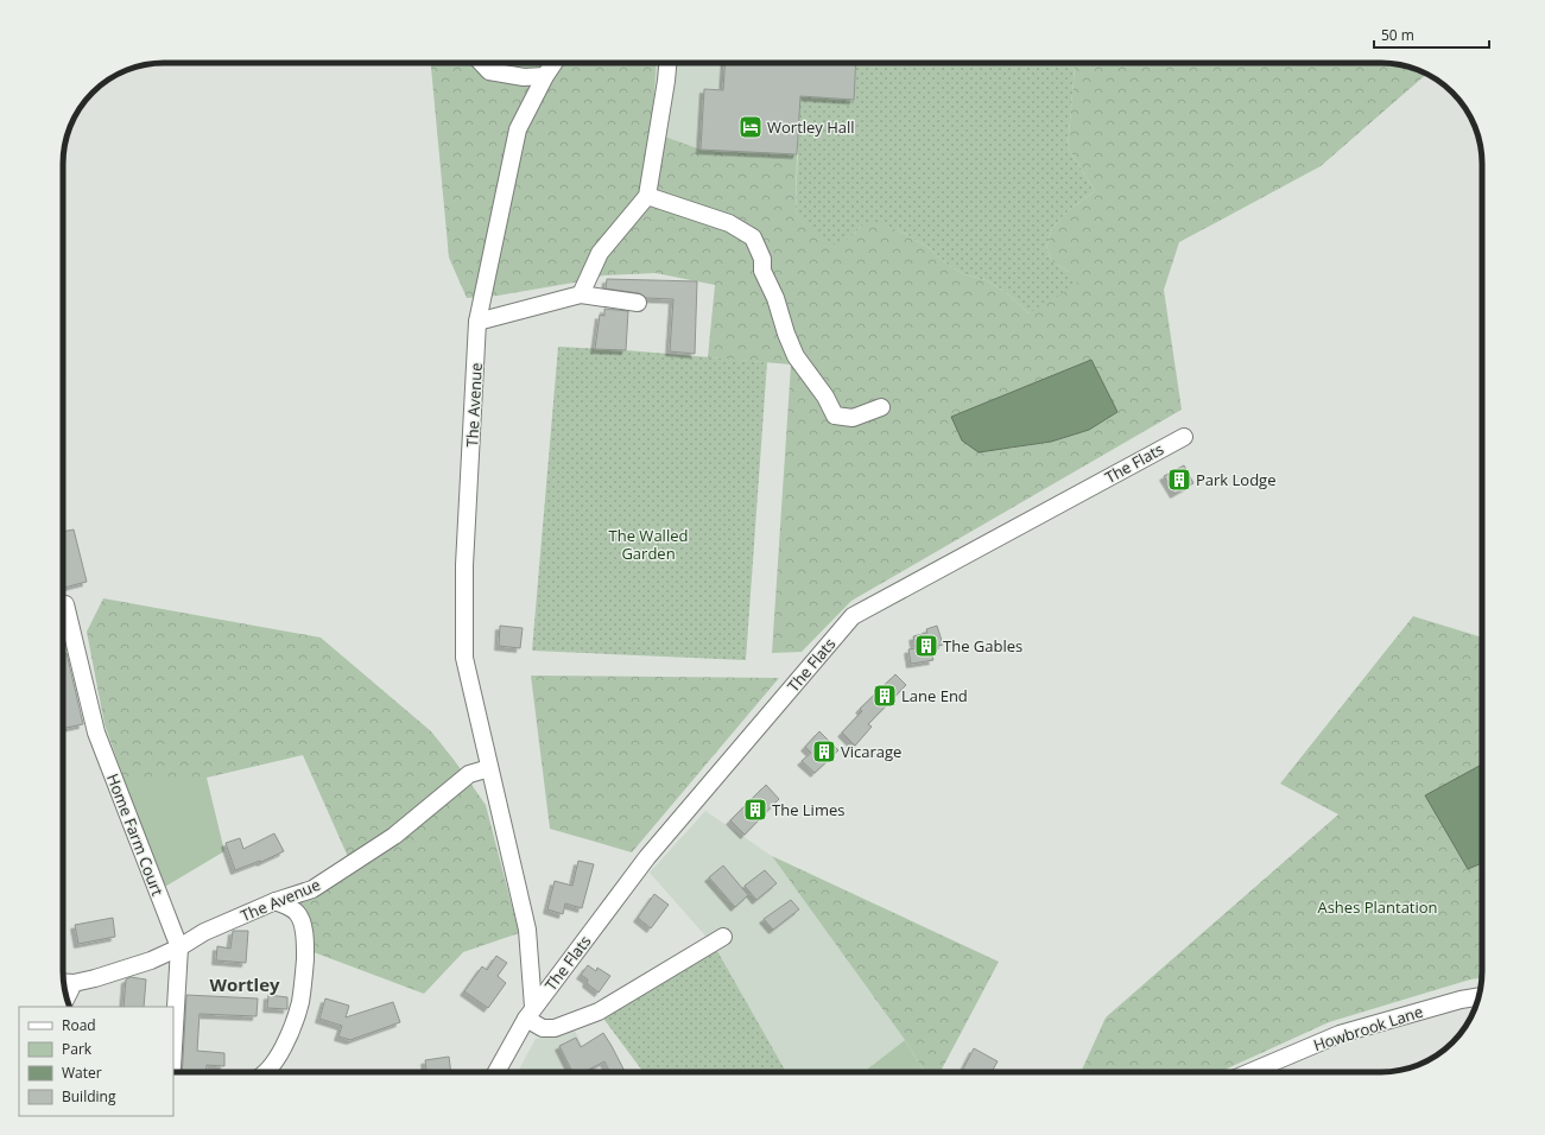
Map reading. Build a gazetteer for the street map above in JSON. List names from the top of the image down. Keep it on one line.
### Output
{"streets":{"street":["The Avenue","The Flats","Home Farm Court","Howbrook Lane"]},"crossings":[["The Avenue","The Flats"],["The Avenue","Home Farm Court"]],"districts":["Wortley"],"parks":["The Walled Garden","Ashes Plantation"],"places":{"hotel":["Wortley Hall"],"building":["Park Lodge","The Gables","Lane End","Vicarage","The Limes"]},"legend":["Road","Park","Water","Building"],"scale_bar":"50 m"}
